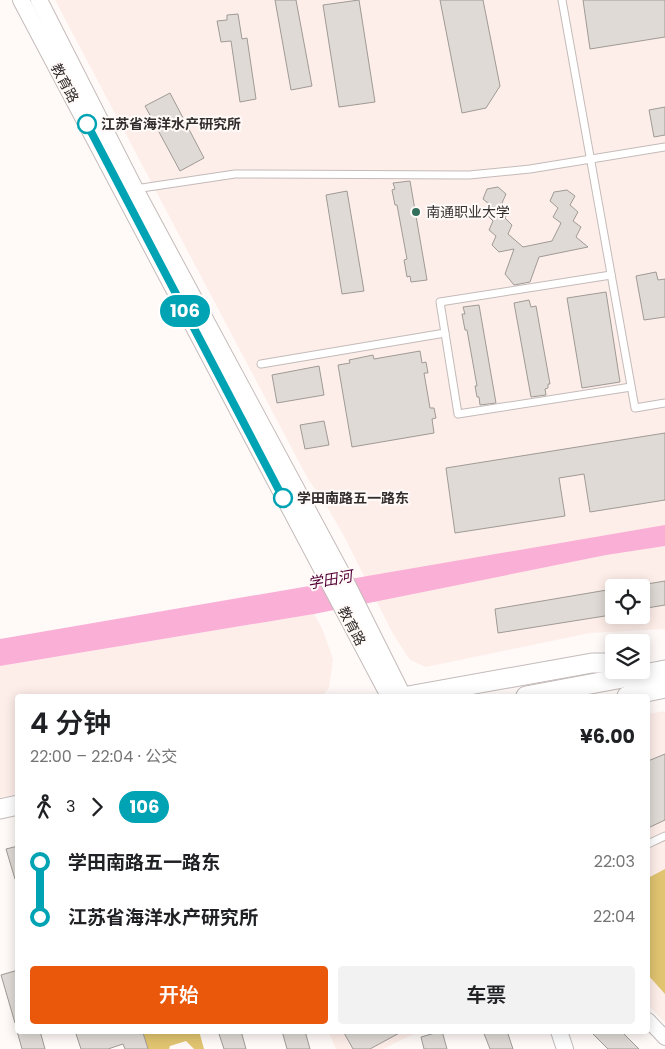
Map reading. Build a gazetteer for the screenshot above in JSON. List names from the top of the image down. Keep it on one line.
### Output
{"streets":{"street":["教育路"]},"water":["学田河"],"places":["江苏省海洋水产研究所","南通职业大学","学田南路五一路东"],"lines":["bus line 106"],"page":{"on_map":"106","heading":["4 分钟","22:00 – 22:04 · 公交","¥6.00"],"legs":["3","106"],"list":[{"name":"学田南路五一路东","value":"22:03"},{"name":"江苏省海洋水产研究所","value":"22:04"}],"buttons":["开始","车票"]}}
